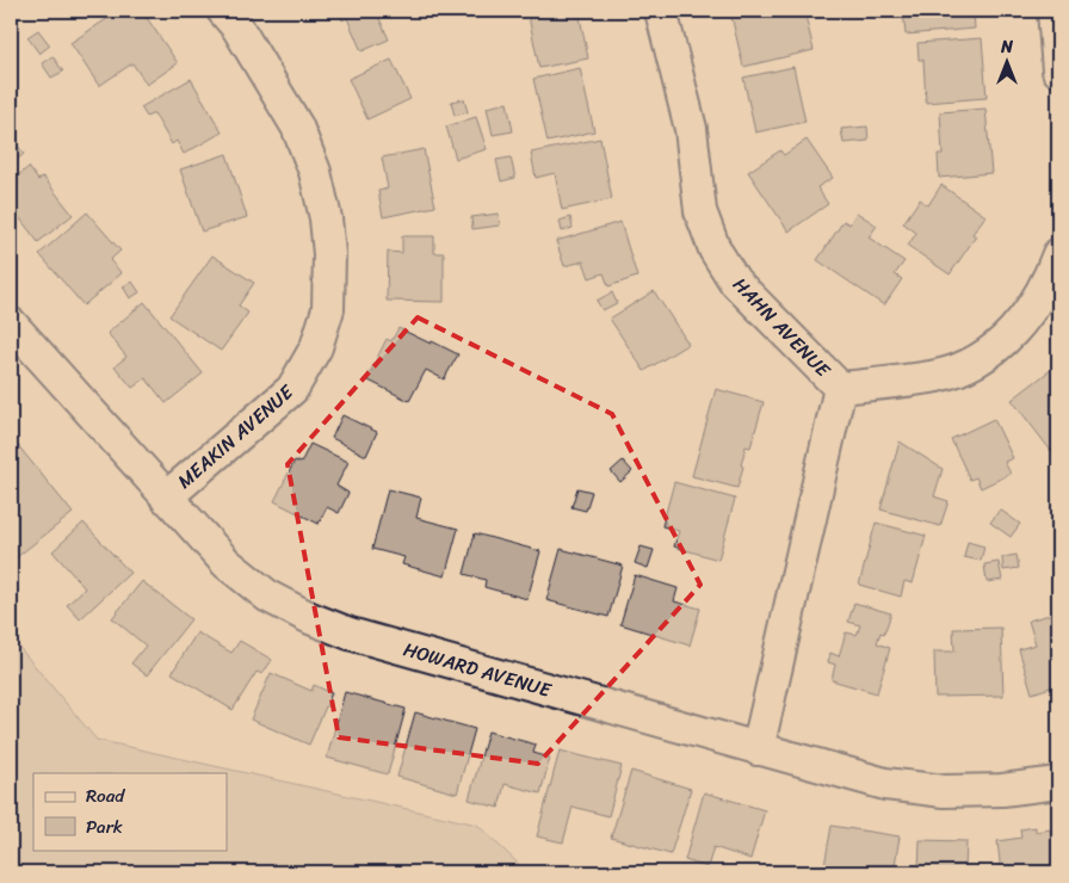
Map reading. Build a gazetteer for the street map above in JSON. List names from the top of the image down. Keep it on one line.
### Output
{"streets":{"street":["HAHN AVENUE","MEAKIN AVENUE","HOWARD AVENUE"]},"crossings":[["HAHN AVENUE","HOWARD AVENUE"],["MEAKIN AVENUE","HOWARD AVENUE"]],"legend":["Road","Park"],"north":"top"}
